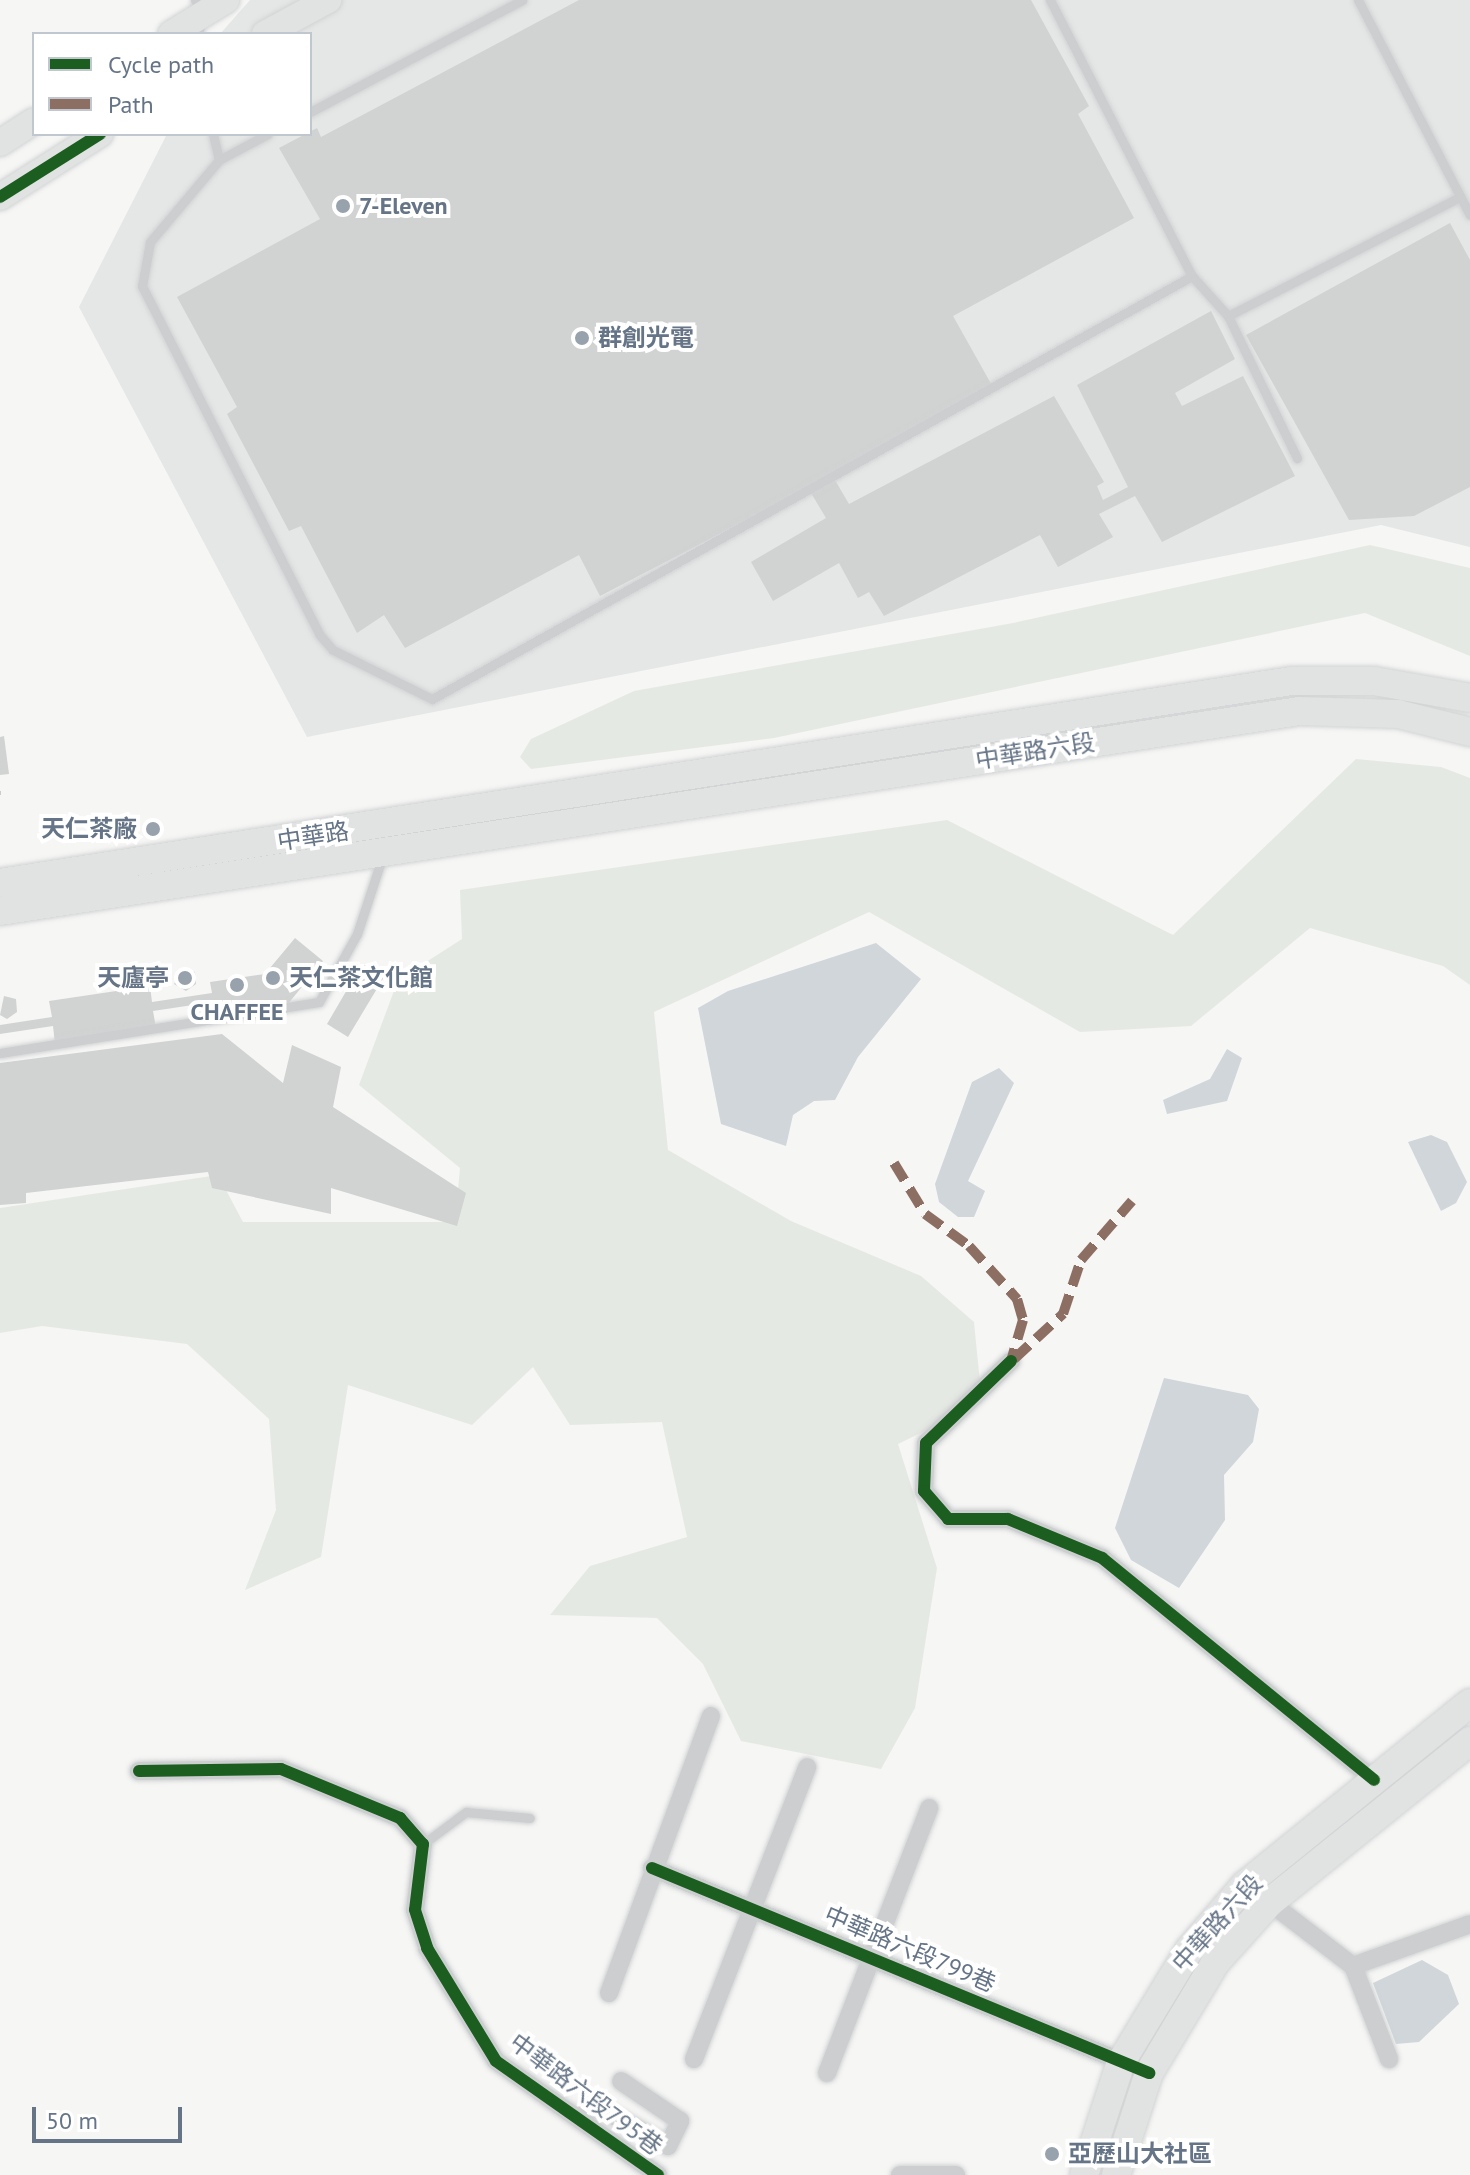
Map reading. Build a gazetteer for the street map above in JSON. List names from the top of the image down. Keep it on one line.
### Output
{"streets":{"main road":["中華路六段","中華路"],"street":["中華路六段799巷","中華路六段795巷"]},"crossings":[["中華路六段","中華路"],["中華路六段","中華路六段799巷"]],"places":["7-Eleven","群創光電","天仁茶廠","天廬亭","天仁茶文化館","CHAFFEE","亞歷山大社區"],"legend":["Cycle path","Path"],"scale_bar":"50 m"}
